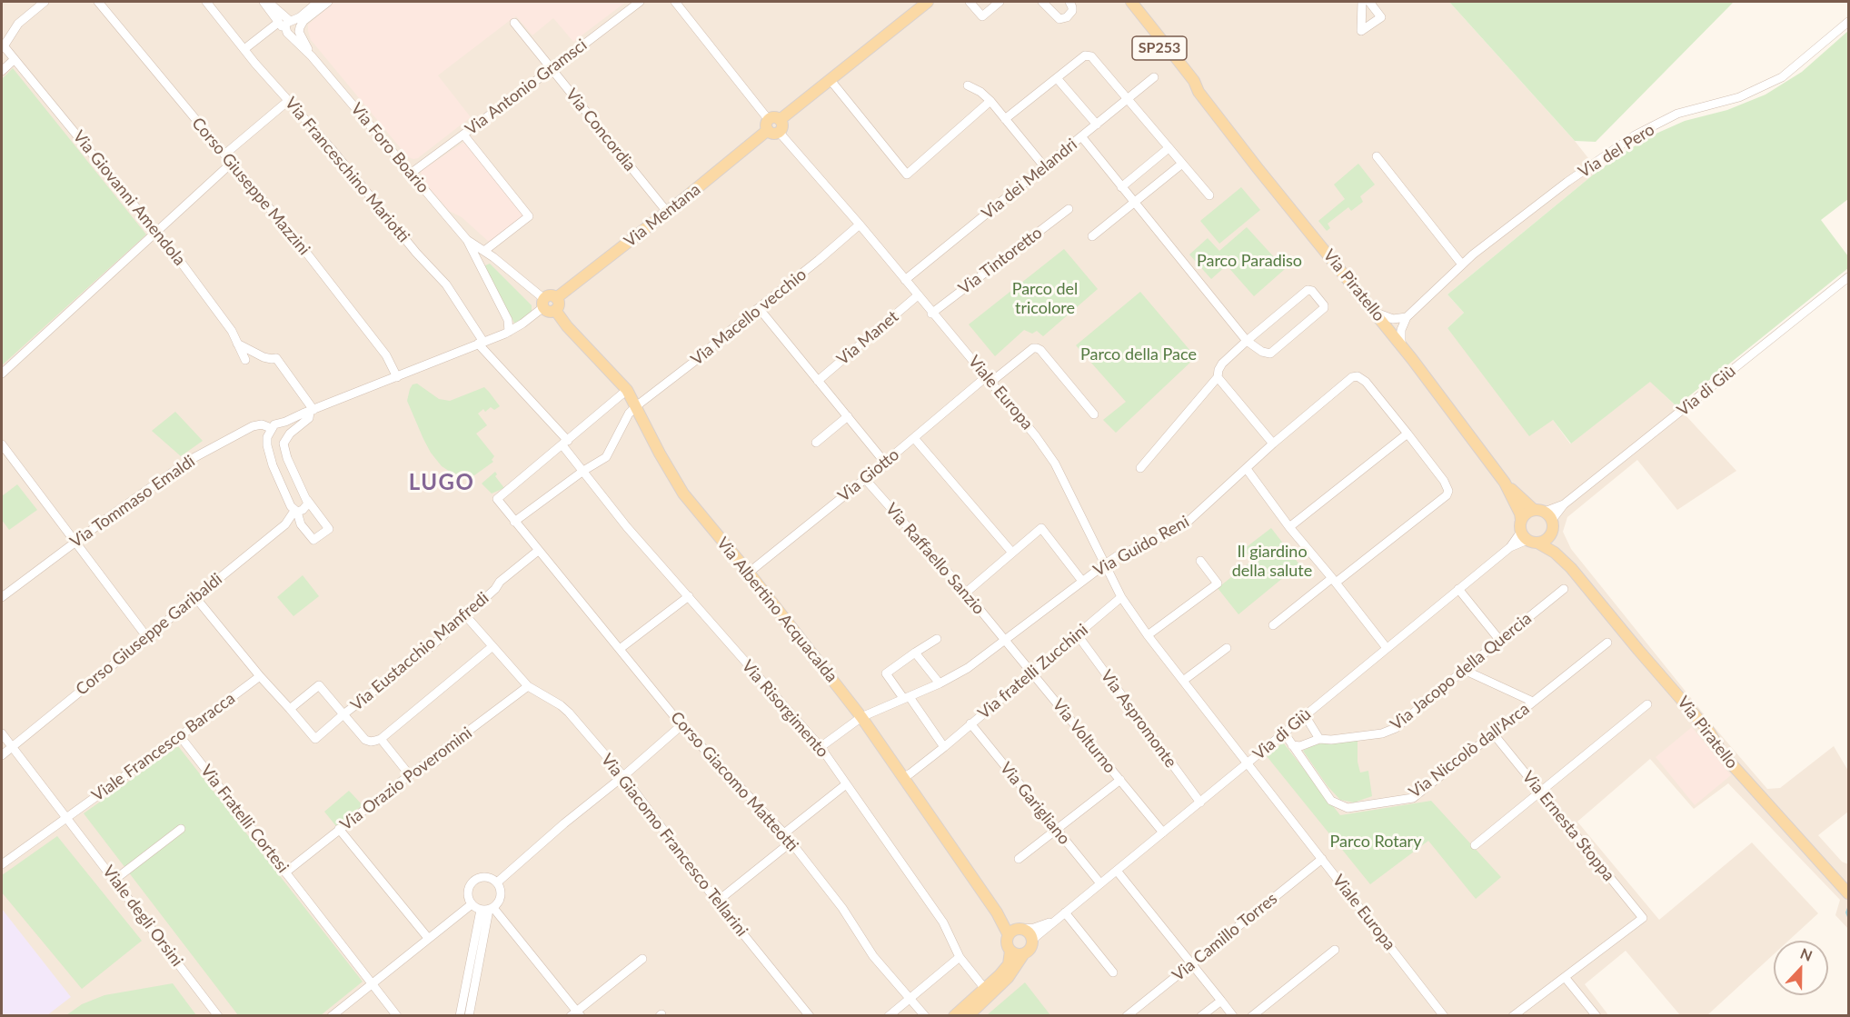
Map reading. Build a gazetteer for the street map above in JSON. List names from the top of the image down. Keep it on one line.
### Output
{"streets":{"main road":["SP253","Via Mentana","Via Piratello","Via Albertino Acquacalda"],"street":["Via Antonio Gramsci","Via Concordia","Via Foro Boario","Via del Pero","Via Franceschino Mariotti","Via dei Melandri","Corso Giuseppe Mazzini","Via Giovanni Amendola","Via Tintoretto","Via Macello vecchio","Via Manet","Via di Giù","Viale Europa","Via Giotto","Via Tommaso Emaldi","Via Guido Reni","Via Raffaello Sanzio","Corso Giuseppe Garibaldi","Via Eustacchio Manfredi","Via fratelli Zucchini","Via Jacopo della Quercia","Via Risorgimento","Via Aspromonte","Via Volturno","Viale Francesco Baracca","Via Niccolò dall'Arca","Via Orazio Poveromini","Corso Giacomo Matteotti","Via Garigliano","Via Fratelli Cortesi","Via Ernesta Stoppa","Via Giacomo Francesco Tellarini","Viale degli Orsini","Via Camillo Torres"]},"crossings":[["Via Antonio Gramsci","Via Concordia"],["Via Antonio Gramsci","Via Foro Boario"],["Via Concordia","Via Mentana"],["Via Foro Boario","Via Tommaso Emaldi"],["Via Franceschino Mariotti","Via Tommaso Emaldi"],["Via Franceschino Mariotti","Via Risorgimento"],["Via dei Melandri","Viale Europa"],["Corso Giuseppe Mazzini","Via Tommaso Emaldi"],["Via Mentana","Viale Europa"],["Via Mentana","Via Albertino Acquacalda"],["Via Tintoretto","Viale Europa"],["Via Piratello","Via di Giù"],["Via Macello vecchio","Viale Europa"],["Via Macello vecchio","Via Albertino Acquacalda"],["Via Macello vecchio","Via Risorgimento"],["Via Macello vecchio","Corso Giacomo Matteotti"],["Via Manet","Viale Europa"],["Via di Giù","Viale Europa"],["Via di Giù","Via Albertino Acquacalda"],["Via di Giù","Via Aspromonte"],["Via di Giù","Via Volturno"],["Via di Giù","Via Niccolò dall'Arca"],["Via di Giù","Via Garigliano"],["Viale Europa","Via Giotto"],["Viale Europa","Via Guido Reni"],["Viale Europa","Via fratelli Zucchini"],["Viale Europa","Via Camillo Torres"],["Via Giotto","Via Raffaello Sanzio"],["Via Giotto","Via Albertino Acquacalda"],["Via Guido Reni","Via Raffaello Sanzio"],["Via Guido Reni","Via Albertino Acquacalda"],["Via Guido Reni","Via Risorgimento"],["Via Guido Reni","Via Volturno"],["Via Raffaello Sanzio","Via Volturno"],["Via Albertino Acquacalda","Via fratelli Zucchini"],["Corso Giuseppe Garibaldi","Viale degli Orsini"],["Via Eustacchio Manfredi","Corso Giacomo Matteotti"],["Via Eustacchio Manfredi","Via Giacomo Francesco Tellarini"],["Via fratelli Zucchini","Via Aspromonte"],["Via fratelli Zucchini","Via Volturno"],["Via fratelli Zucchini","Via Garigliano"],["Via Jacopo della Quercia","Via Niccolò dall'Arca"],["Viale Francesco Baracca","Via Fratelli Cortesi"],["Viale Francesco Baracca","Viale degli Orsini"],["Via Niccolò dall'Arca","Via Ernesta Stoppa"],["Via Orazio Poveromini","Via Fratelli Cortesi"],["Via Orazio Poveromini","Via Giacomo Francesco Tellarini"]],"districts":["LUGO"],"parks":["Parco Paradiso","Parco del tricolore","Parco della Pace","Il giardino della salute","Parco Rotary"],"north":"top"}
